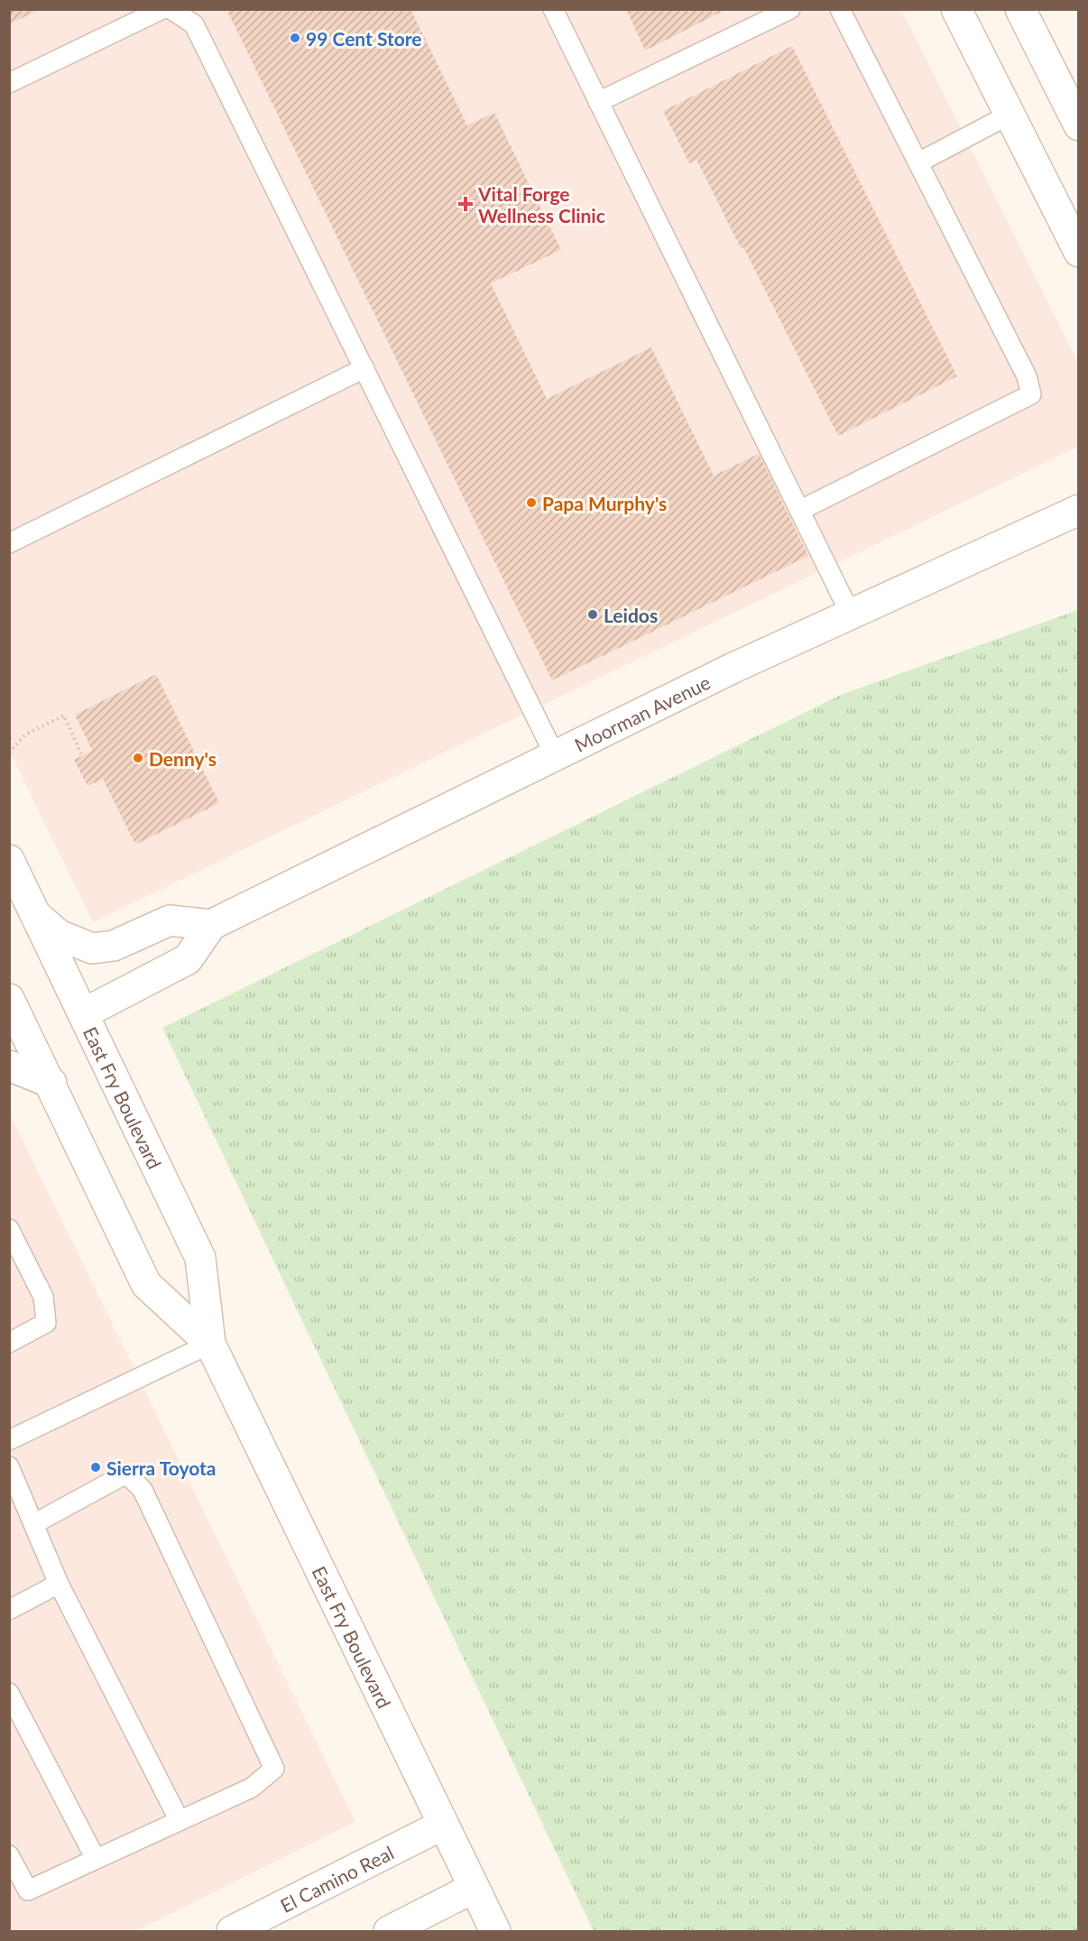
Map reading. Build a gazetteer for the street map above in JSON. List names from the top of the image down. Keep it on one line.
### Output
{"streets":{"street":["Moorman Avenue","East Fry Boulevard","El Camino Real"]},"crossings":[["Moorman Avenue","East Fry Boulevard"],["East Fry Boulevard","El Camino Real"]],"places":{"other":["99 Cent Store","Papa Murphy's","Leidos","Denny's","Sierra Toyota"],"health":["Vital Forge Wellness Clinic"]}}
